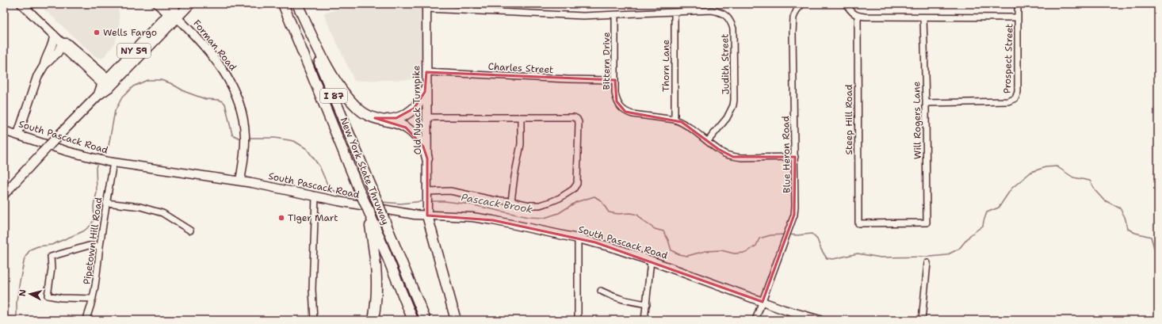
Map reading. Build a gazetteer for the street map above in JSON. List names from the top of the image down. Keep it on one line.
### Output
{"streets":{"highway":["I 87","New York State Thruway"],"main road":["NY 59"],"street":["Forman Road","Prospect Street","Bittern Drive","Judith Street","Thorn Lane","Charles Street","Old Nyack Turnpike","Steep Hill Road","Will Rogers Lane","South Pascack Road","Blue Heron Road","Pipetown Hill Road"]},"crossings":[["Forman Road","NY 59"],["Forman Road","South Pascack Road"],["Prospect Street","Will Rogers Lane"],["Bittern Drive","Judith Street"],["Bittern Drive","Thorn Lane"],["Bittern Drive","Charles Street"],["Bittern Drive","Blue Heron Road"],["Judith Street","Thorn Lane"],["Judith Street","Old Nyack Turnpike"],["Charles Street","Old Nyack Turnpike"],["Old Nyack Turnpike","South Pascack Road"],["Steep Hill Road","Will Rogers Lane"],["South Pascack Road","Blue Heron Road"],["South Pascack Road","Pipetown Hill Road"]],"water":["Pascack Brook"],"places":["Wells Fargo","Tiger Mart"],"north":"left"}
